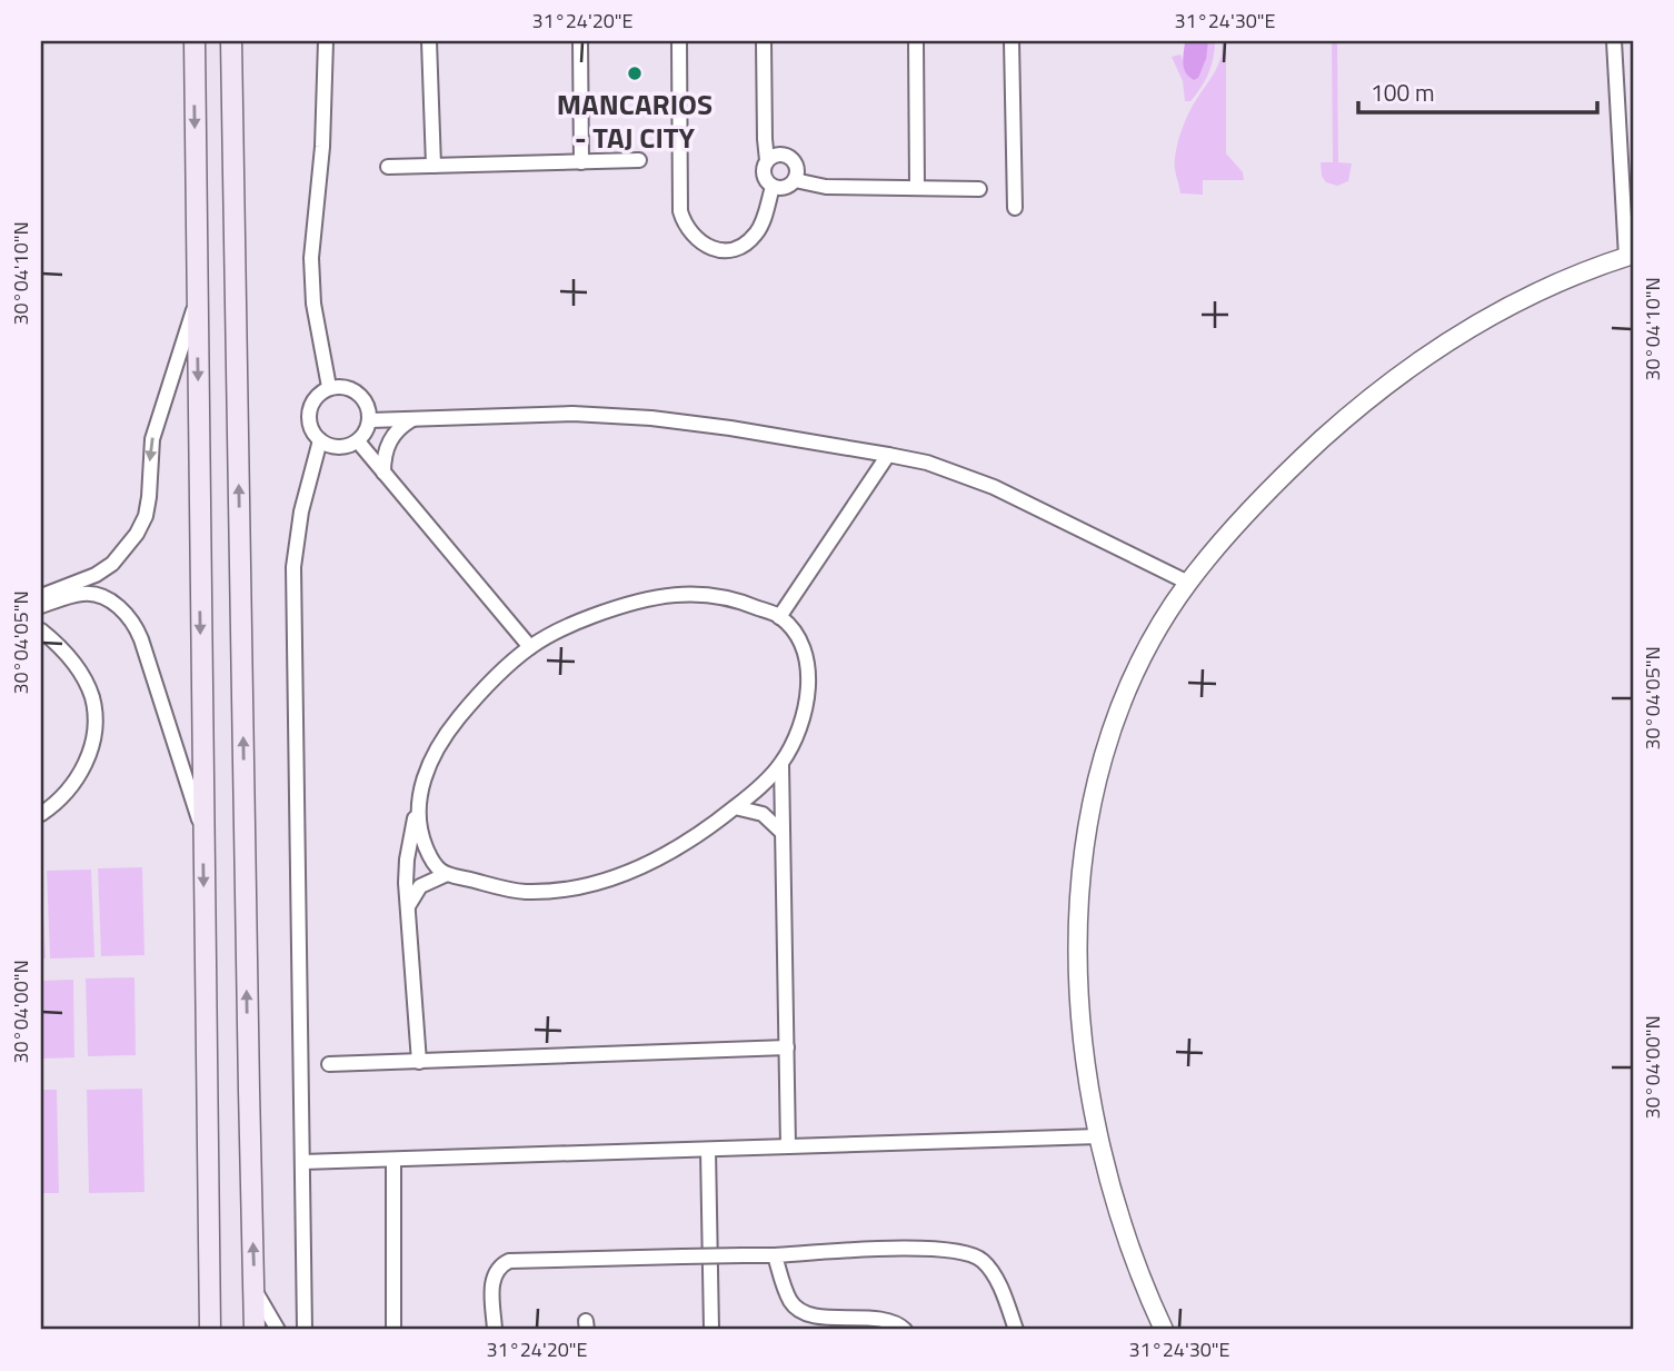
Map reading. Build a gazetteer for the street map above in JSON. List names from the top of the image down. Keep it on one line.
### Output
{"places":["MANCARIOS - TAJ CITY"],"scale_bar":"100 m","coordinates":["31°24'20\"E","31°24'30\"E","30°04'10\"N","30°04'05\"N","30°04'00\"N"]}
